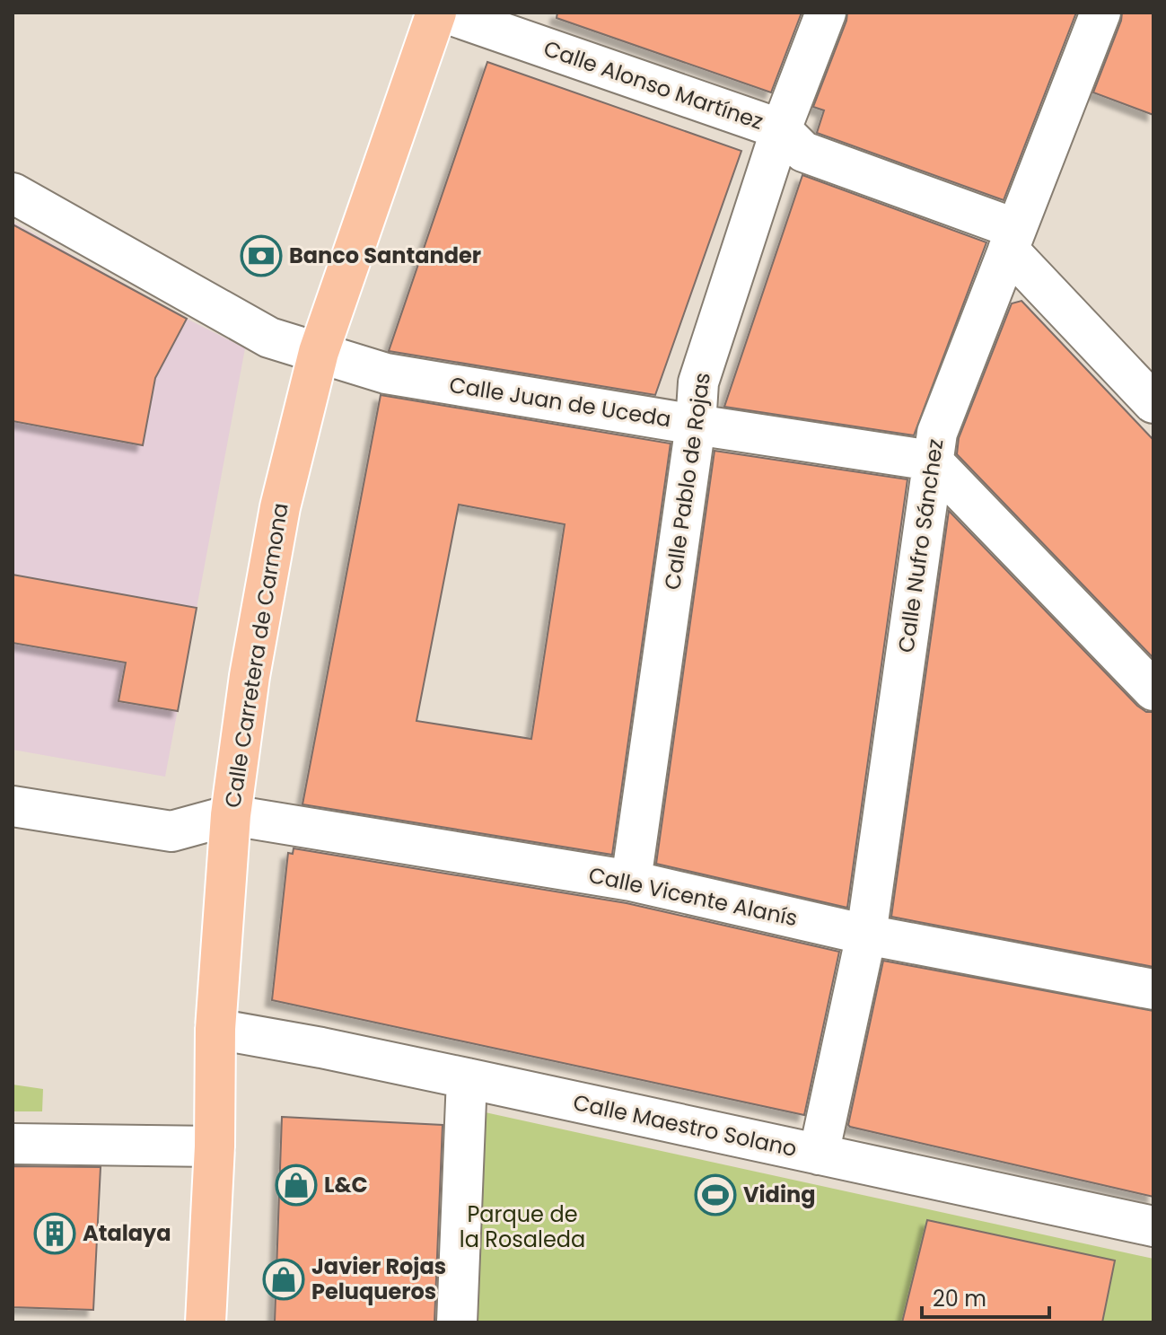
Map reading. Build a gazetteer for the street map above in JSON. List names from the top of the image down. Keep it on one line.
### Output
{"streets":{"main road":["Calle Carretera de Carmona"],"street":["Calle Alonso Martínez","Calle Juan de Uceda","Calle Pablo de Rojas","Calle Nufro Sánchez","Calle Vicente Alanís","Calle Maestro Solano"]},"crossings":[["Calle Alonso Martínez","Calle Pablo de Rojas"],["Calle Alonso Martínez","Calle Nufro Sánchez"],["Calle Juan de Uceda","Calle Pablo de Rojas"],["Calle Juan de Uceda","Calle Nufro Sánchez"],["Calle Juan de Uceda","Calle Carretera de Carmona"],["Calle Pablo de Rojas","Calle Vicente Alanís"],["Calle Nufro Sánchez","Calle Vicente Alanís"],["Calle Nufro Sánchez","Calle Maestro Solano"],["Calle Carretera de Carmona","Calle Vicente Alanís"],["Calle Carretera de Carmona","Calle Maestro Solano"]],"parks":["Parque de la Rosaleda"],"places":{"bank":["Banco Santander"],"shop":["L&C","Javier Rojas Peluqueros"],"sports":["Viding"],"building":["Atalaya"]},"scale_bar":"20 m"}
